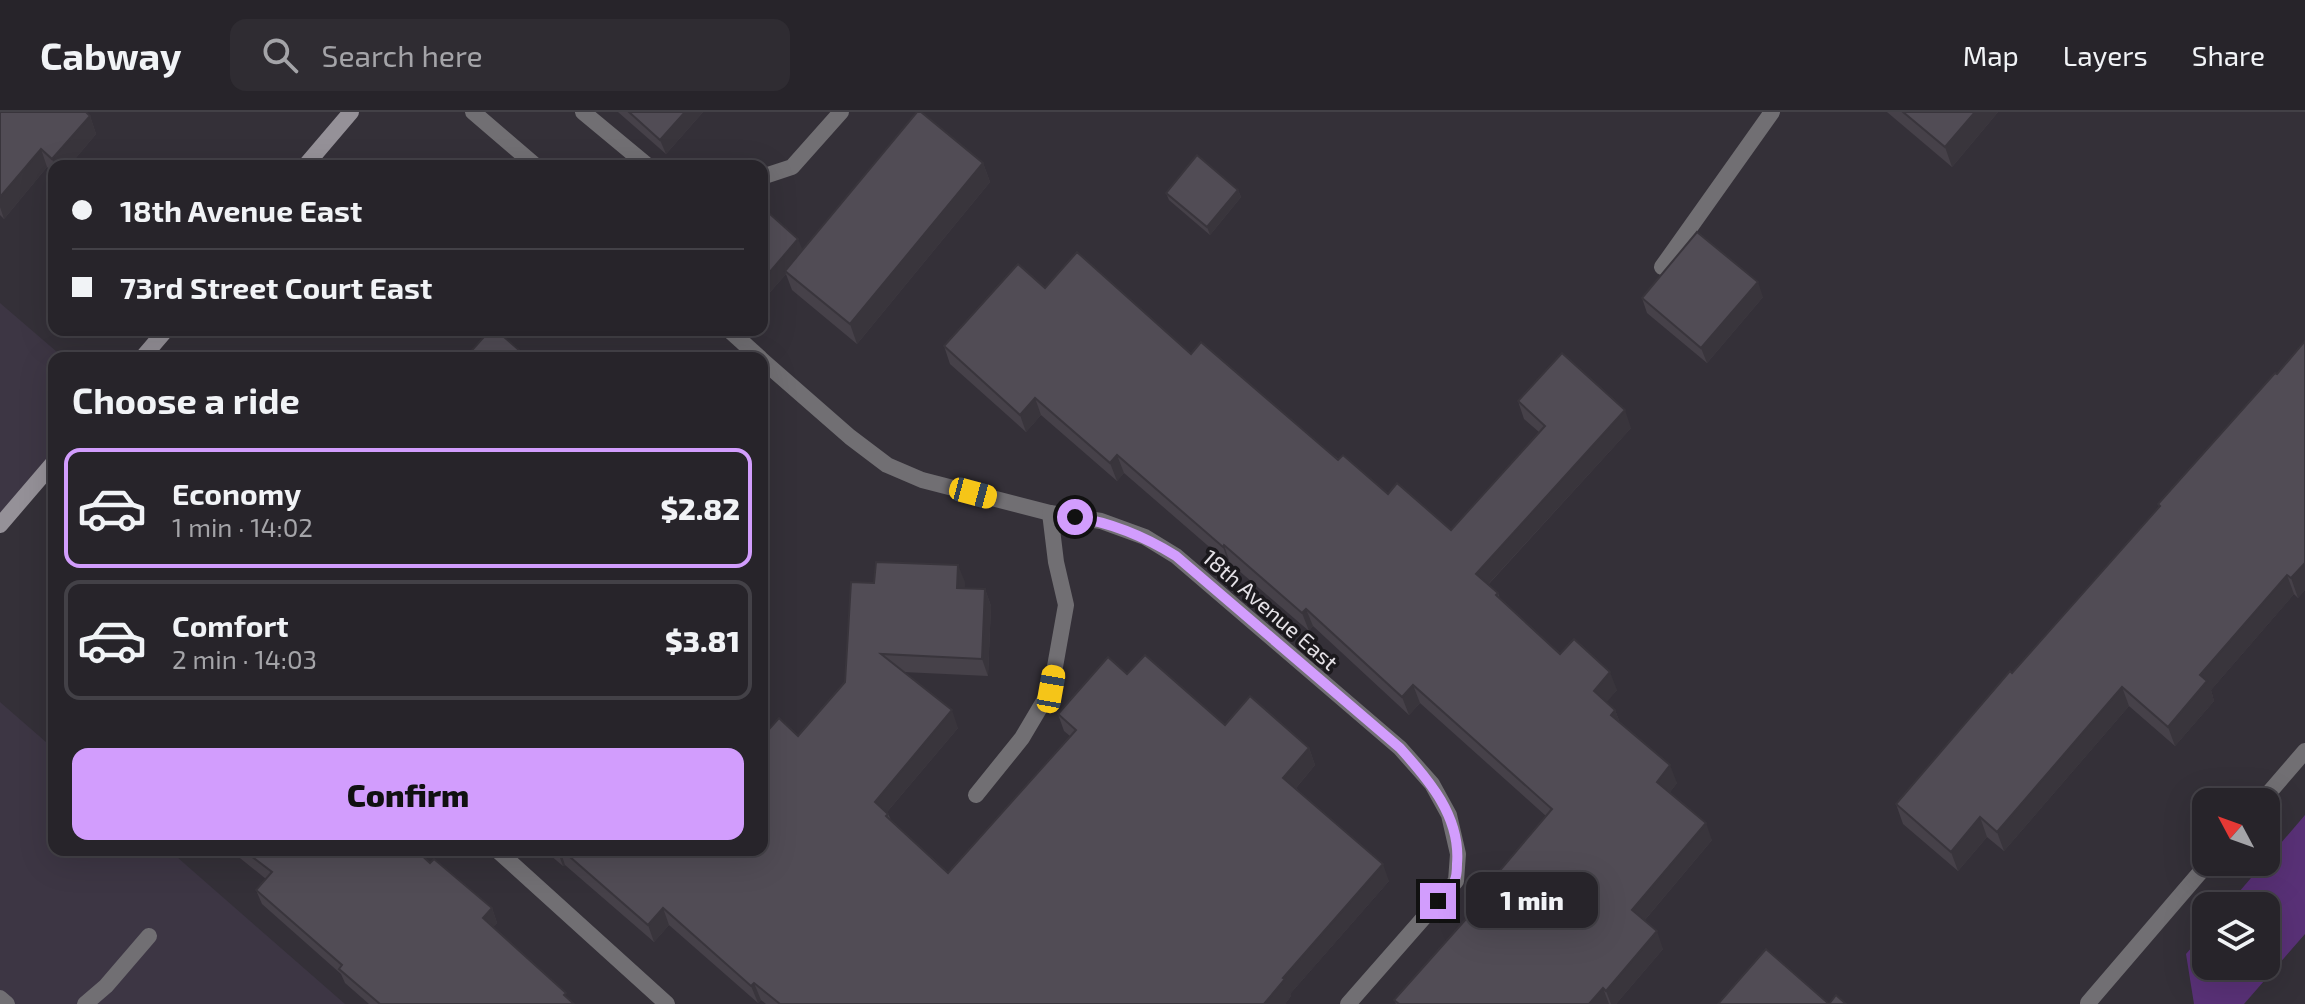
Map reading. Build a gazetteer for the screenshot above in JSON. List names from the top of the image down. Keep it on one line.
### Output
{"streets":{"street":["18th Avenue East"]},"north":"top left","page":{"header":"Cabway","search":"Search here","nav":["Map","Layers","Share"],"banner":["18th Avenue East","73rd Street Court East"],"heading":"Choose a ride","list":[{"name":"Economy","note":"1 min · 14:02","value":"$2.82"},{"name":"Comfort","note":"2 min · 14:03","value":"$3.81"}],"buttons":"Confirm","bubble":"1 min"}}
